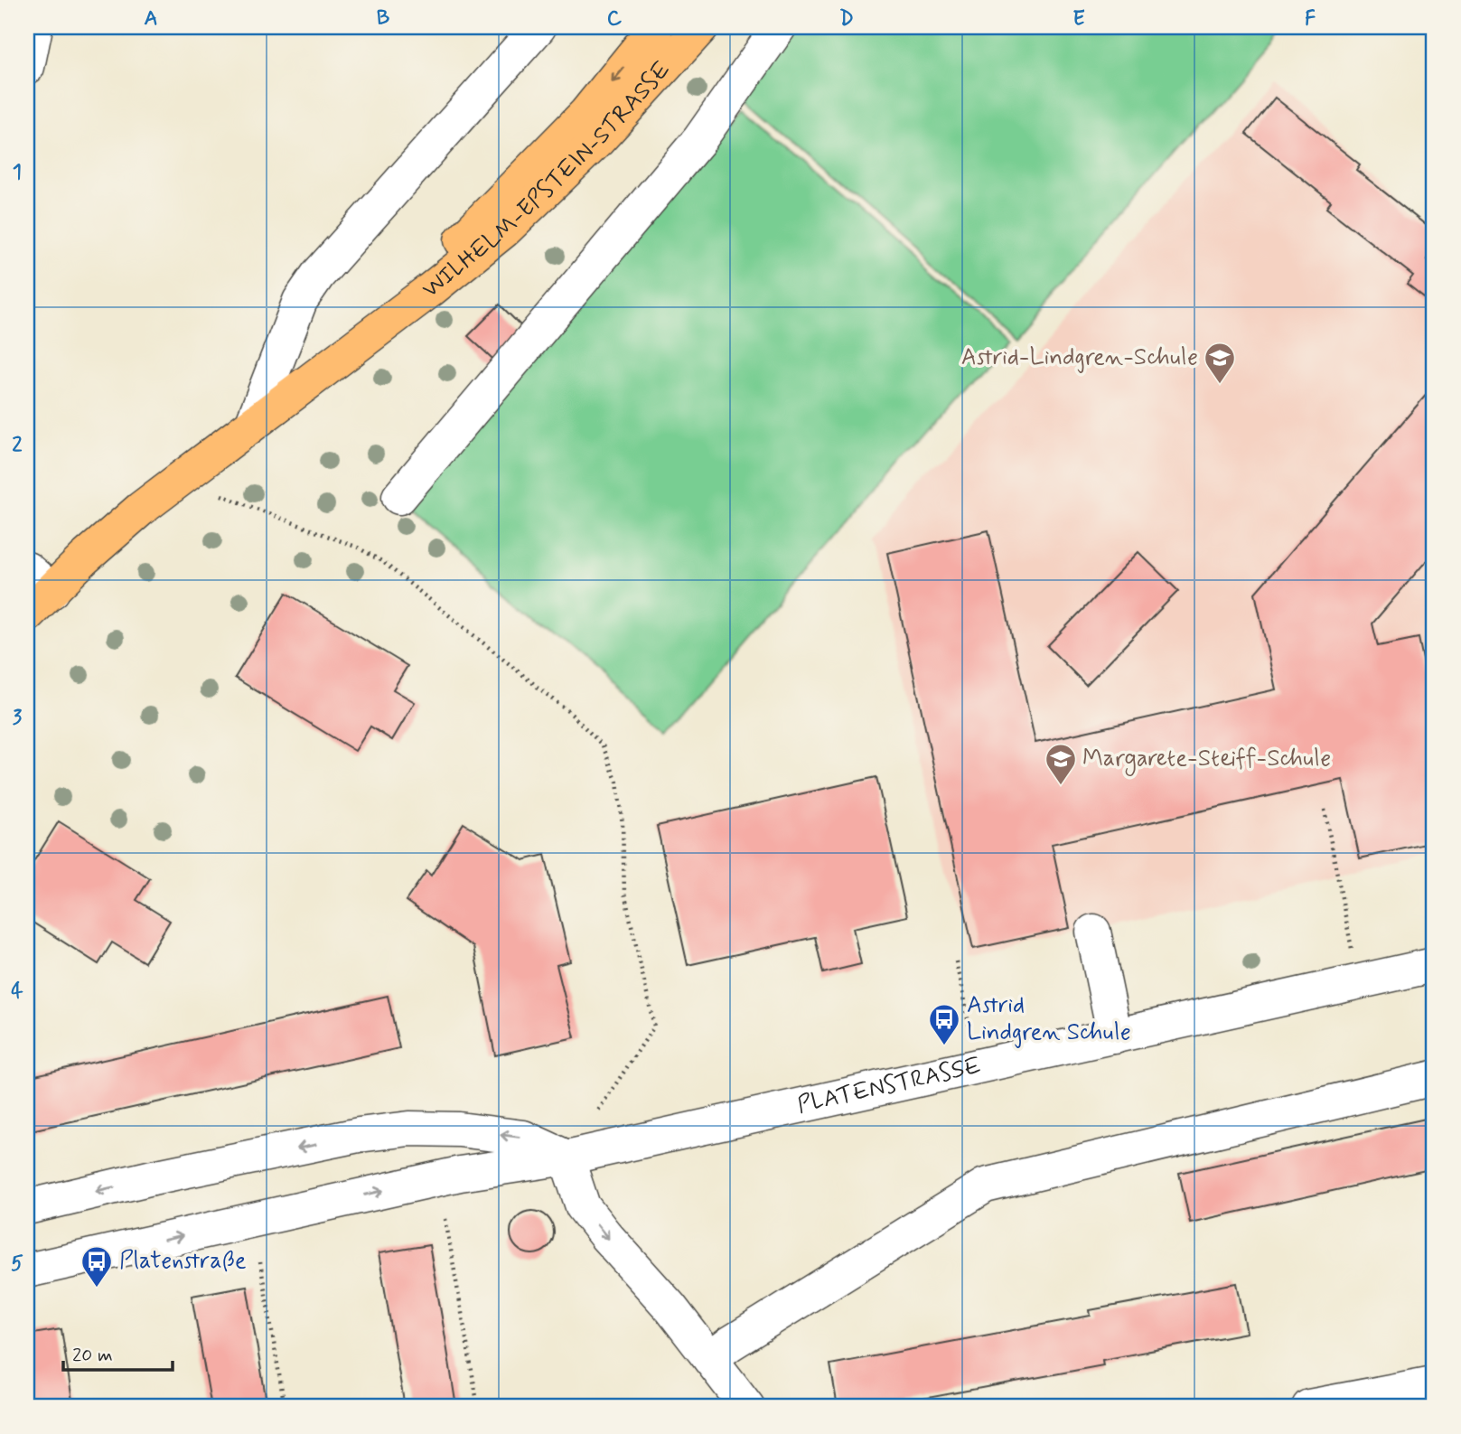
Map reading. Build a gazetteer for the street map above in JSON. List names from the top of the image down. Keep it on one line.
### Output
{"streets":{"main road":["WILHELM-EPSTEIN-STRASSE"],"street":["PLATENSTRASSE"]},"places":{"school or university":["Astrid-Lindgren-Schule","Margarete-Steiff-Schule"],"bus stop":["Astrid Lindgren Schule","Platenstraße"]},"scale_bar":"20 m","grid":{"columns":["A","B","C","D","E","F"],"rows":["1","2","3","4","5"]}}
